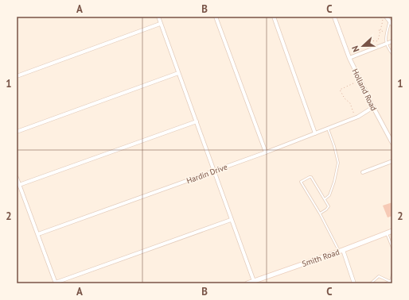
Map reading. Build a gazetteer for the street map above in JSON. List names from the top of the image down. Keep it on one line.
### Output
{"streets":{"main road":["Smith Road"],"street":["Holland Road","Hardin Drive"]},"crossings":[["Holland Road","Hardin Drive"]],"north":"left","grid":{"columns":["A","B","C"],"rows":["1","2"]}}
